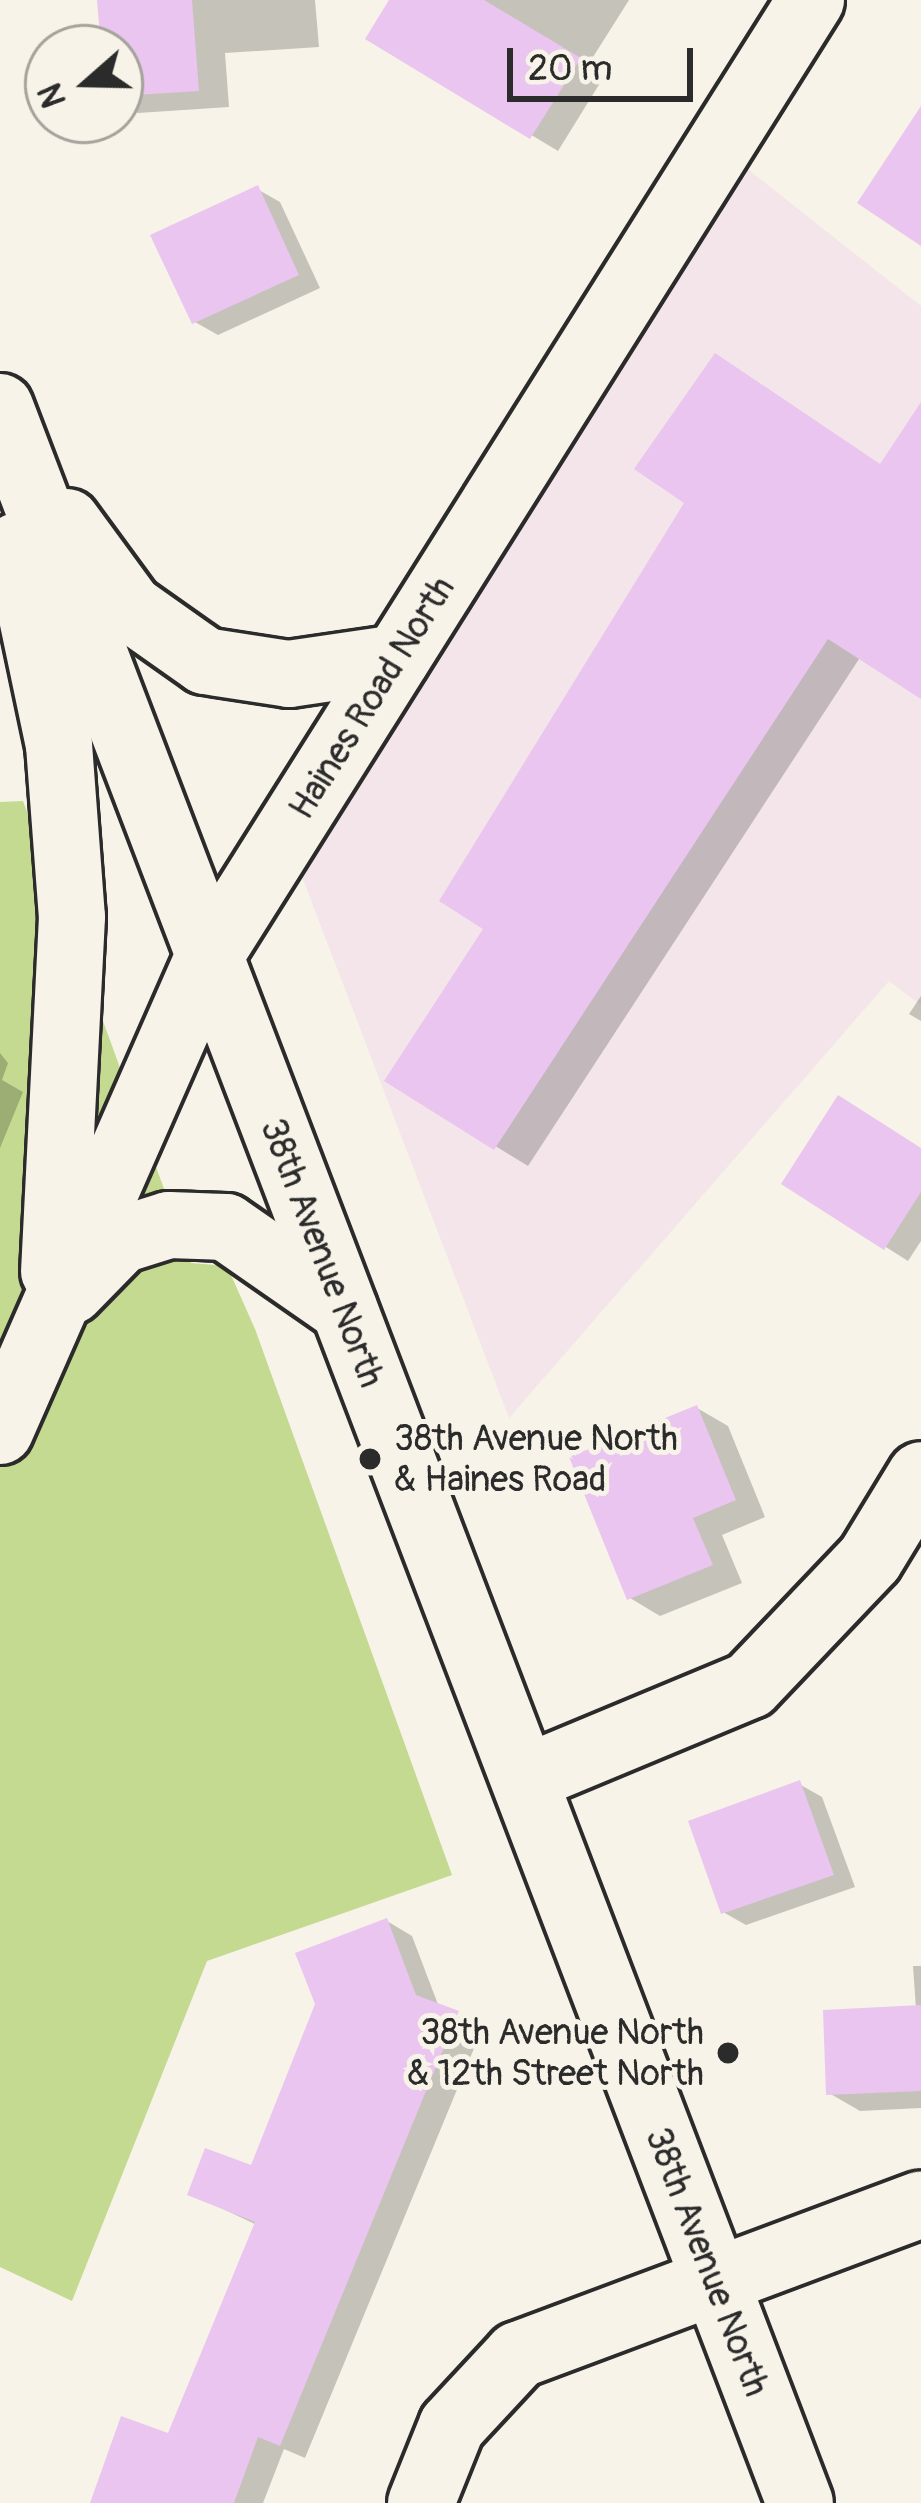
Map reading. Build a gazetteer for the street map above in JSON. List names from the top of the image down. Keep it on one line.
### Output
{"streets":{"street":["Haines Road North","38th Avenue North"]},"crossings":[["Haines Road North","38th Avenue North"]],"places":["38th Avenue North & Haines Road","38th Avenue North & 12th Street North"],"scale_bar":"20 m","north":"left"}
